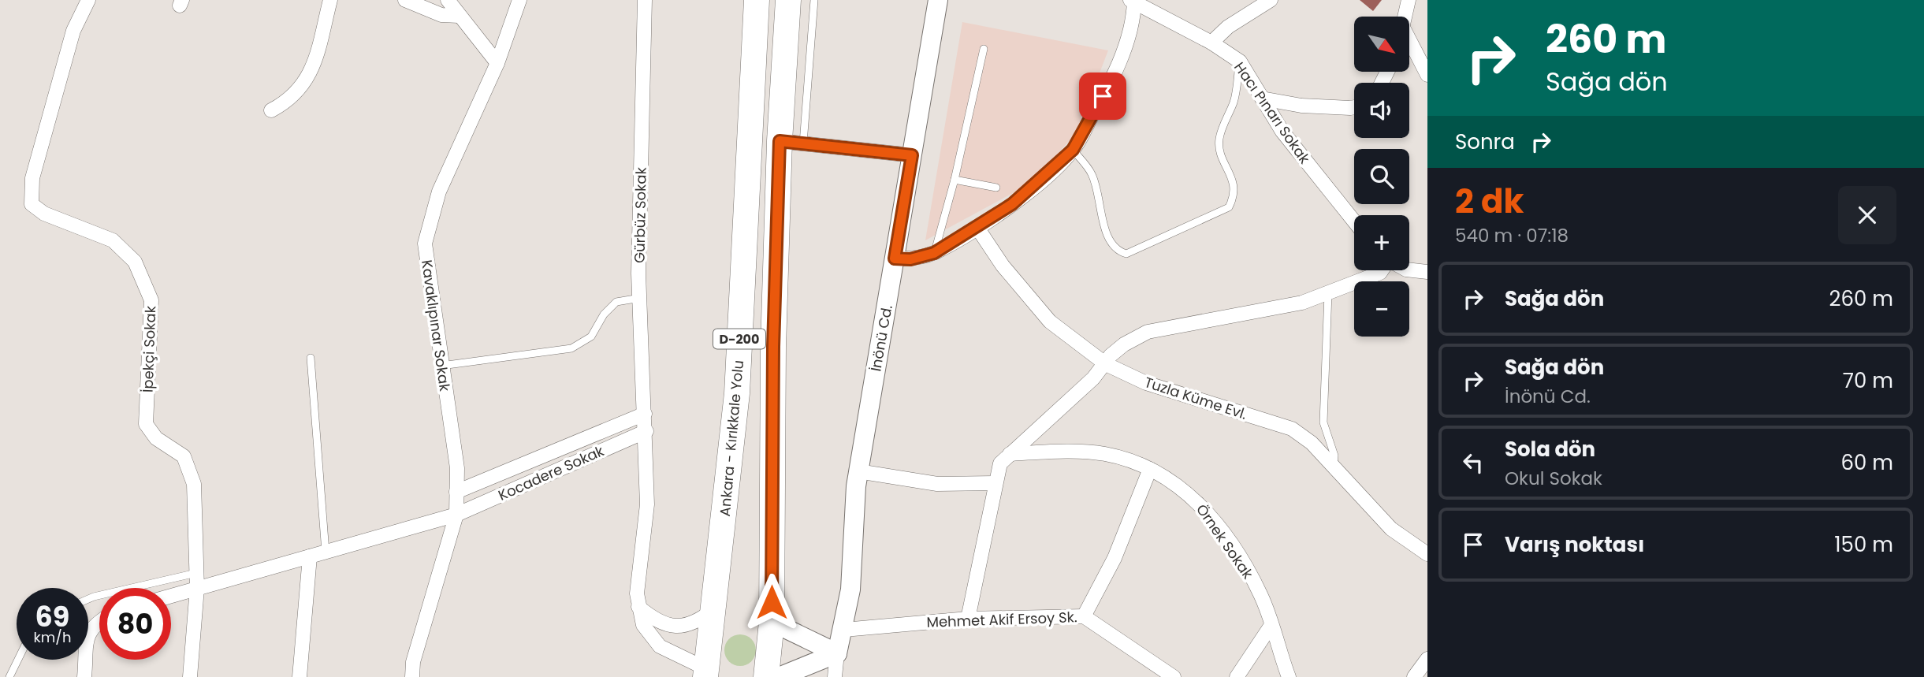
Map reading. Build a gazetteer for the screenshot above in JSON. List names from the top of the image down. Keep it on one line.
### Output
{"streets":{"highway":["D-200","Ankara - Kırıkkale Yolu"],"street":["Hacı Pınarı Sokak","Gürbüz Sokak","Kavaklıpınar Sokak","İnönü Cd.","İpekçi Sokak","Tuzla Küme Evl.","Kocadere Sokak","Örnek Sokak","Mehmet Akif Ersoy Sk."]},"crossings":[["Gürbüz Sokak","Ankara - Kırıkkale Yolu"],["Gürbüz Sokak","Kocadere Sokak"],["Kavaklıpınar Sokak","Kocadere Sokak"],["İnönü Cd.","Mehmet Akif Ersoy Sk."],["İpekçi Sokak","Kocadere Sokak"]],"north":"bottom right","page":{"turn":["260 m","Sağa dön"],"map_buttons":["+","−"],"then":"Sonra","heading":["2 dk","540 m · 07:18"],"list":[{"name":"Sağa dön","value":"260 m"},{"name":"Sağa dön","note":"İnönü Cd.","value":"70 m"},{"name":"Sola dön","note":"Okul Sokak","value":"60 m"},{"name":"Varış noktası","value":"150 m"}],"speed":"69 km/h","limit":"80"}}
